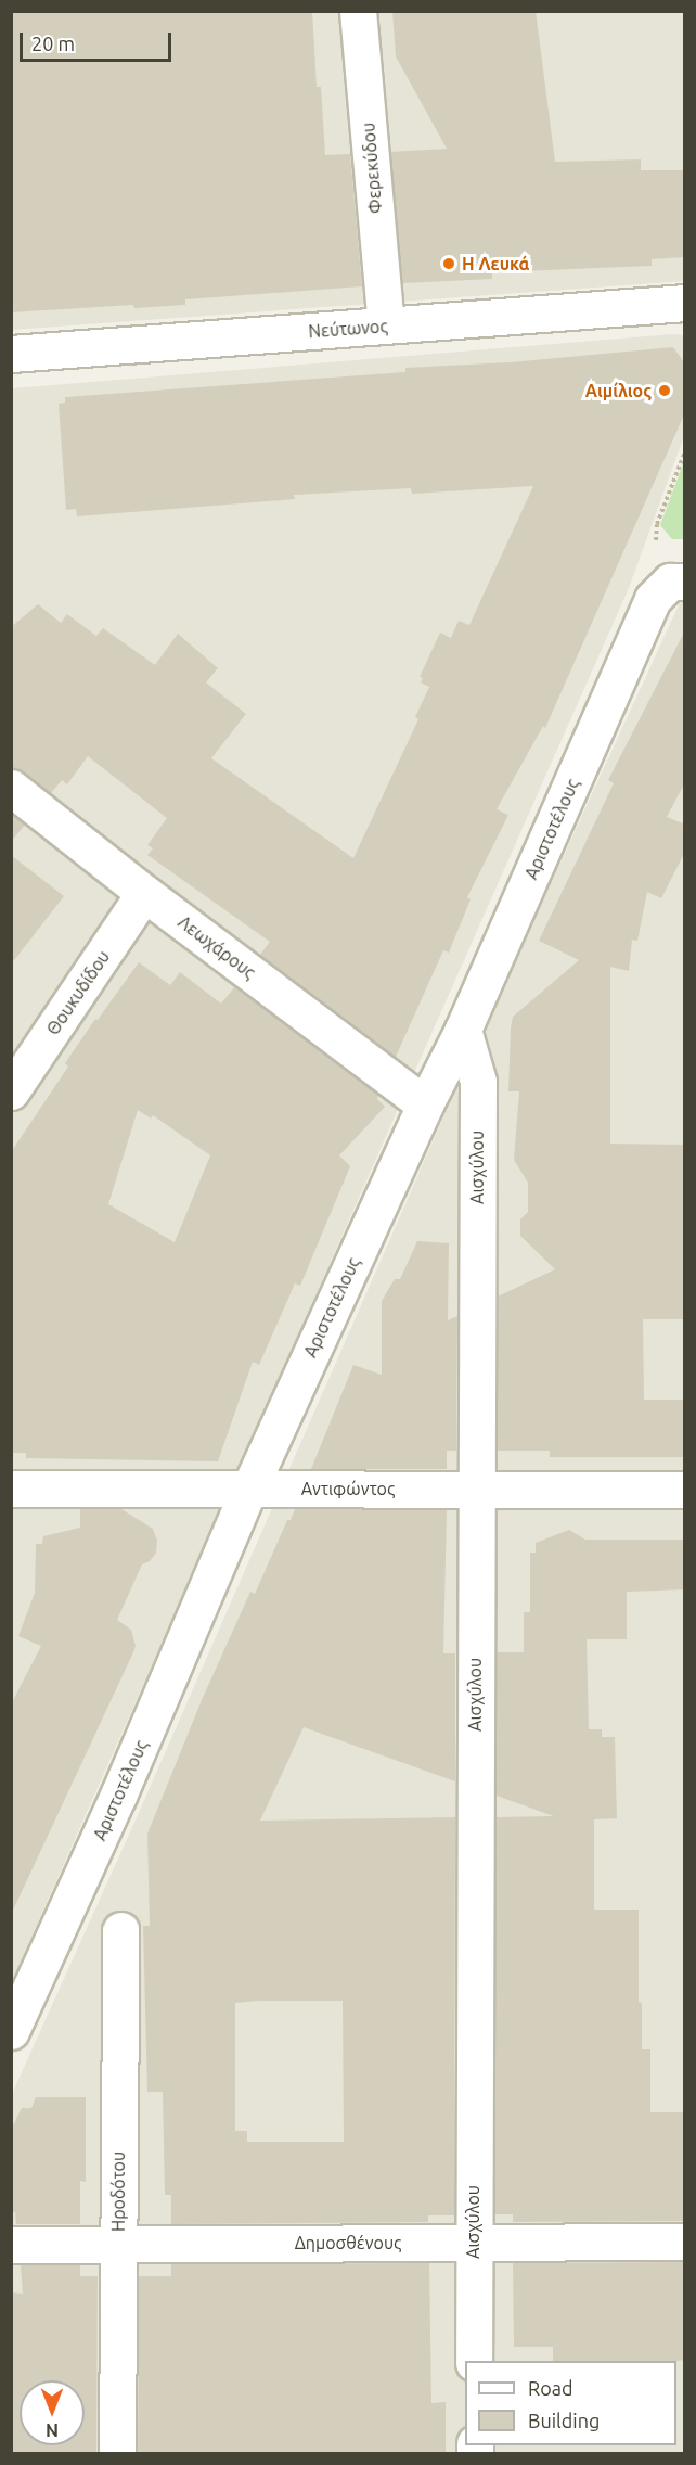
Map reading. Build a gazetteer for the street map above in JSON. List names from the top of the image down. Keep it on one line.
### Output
{"streets":{"street":["Φερεκύδου","Νεύτωνος","Αριστοτέλους","Λεωχάρους","Θουκυδίδου","Αισχύλου","Αντιφώντος","Ηροδότου","Δημοσθένους"]},"crossings":[["Φερεκύδου","Νεύτωνος"],["Αριστοτέλους","Λεωχάρους"],["Αριστοτέλους","Αισχύλου"],["Αριστοτέλους","Αντιφώντος"],["Λεωχάρους","Θουκυδίδου"],["Αισχύλου","Αντιφώντος"],["Αισχύλου","Δημοσθένους"],["Ηροδότου","Δημοσθένους"]],"places":["Η Λευκά","Αιμίλιος"],"legend":["Road","Building"],"scale_bar":"20 m","north":"bottom"}
